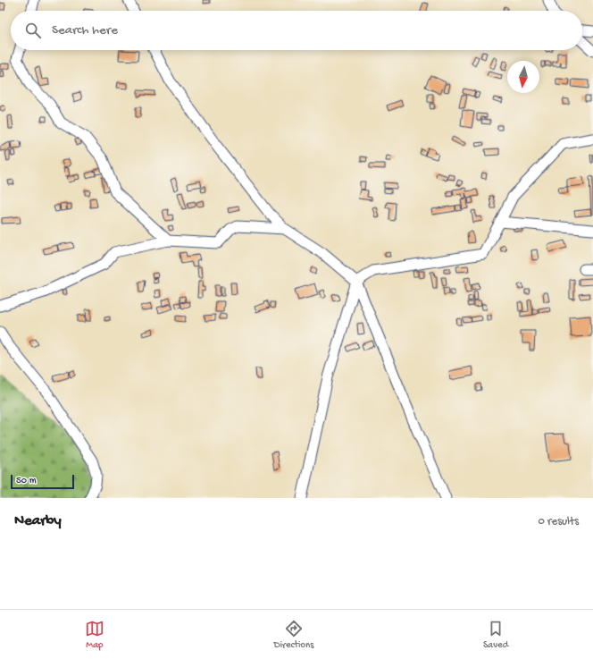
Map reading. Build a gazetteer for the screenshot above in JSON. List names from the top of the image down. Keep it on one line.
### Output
{"scale_bar":"50 m","north":"bottom","page":{"search":"Search here","scale":"50 m","heading":["Nearby","0 results"],"nav":["Map","Directions","Saved"]}}
